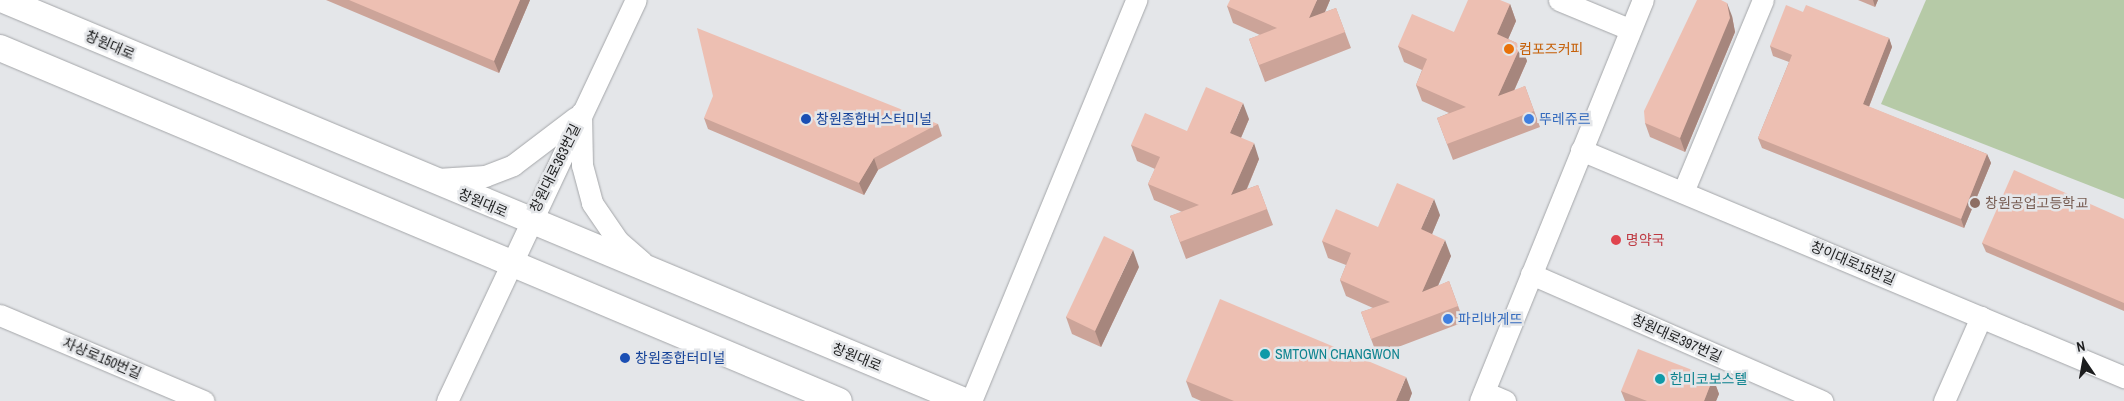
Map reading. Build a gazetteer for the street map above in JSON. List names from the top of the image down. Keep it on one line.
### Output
{"streets":{"main road":["창원대로"],"street":["창원대로363번길","창이대로15번길","창원대로397번길","차상로150번길"]},"crossings":[["창원대로","창원대로363번길"]],"places":["컴포즈커피","창원종합버스터미널","뚜레쥬르","창원공업고등학교","명약국","파리바게뜨","SMTOWN CHANGWON","창원종합터미널","한미코보스텔"],"north":"top"}
